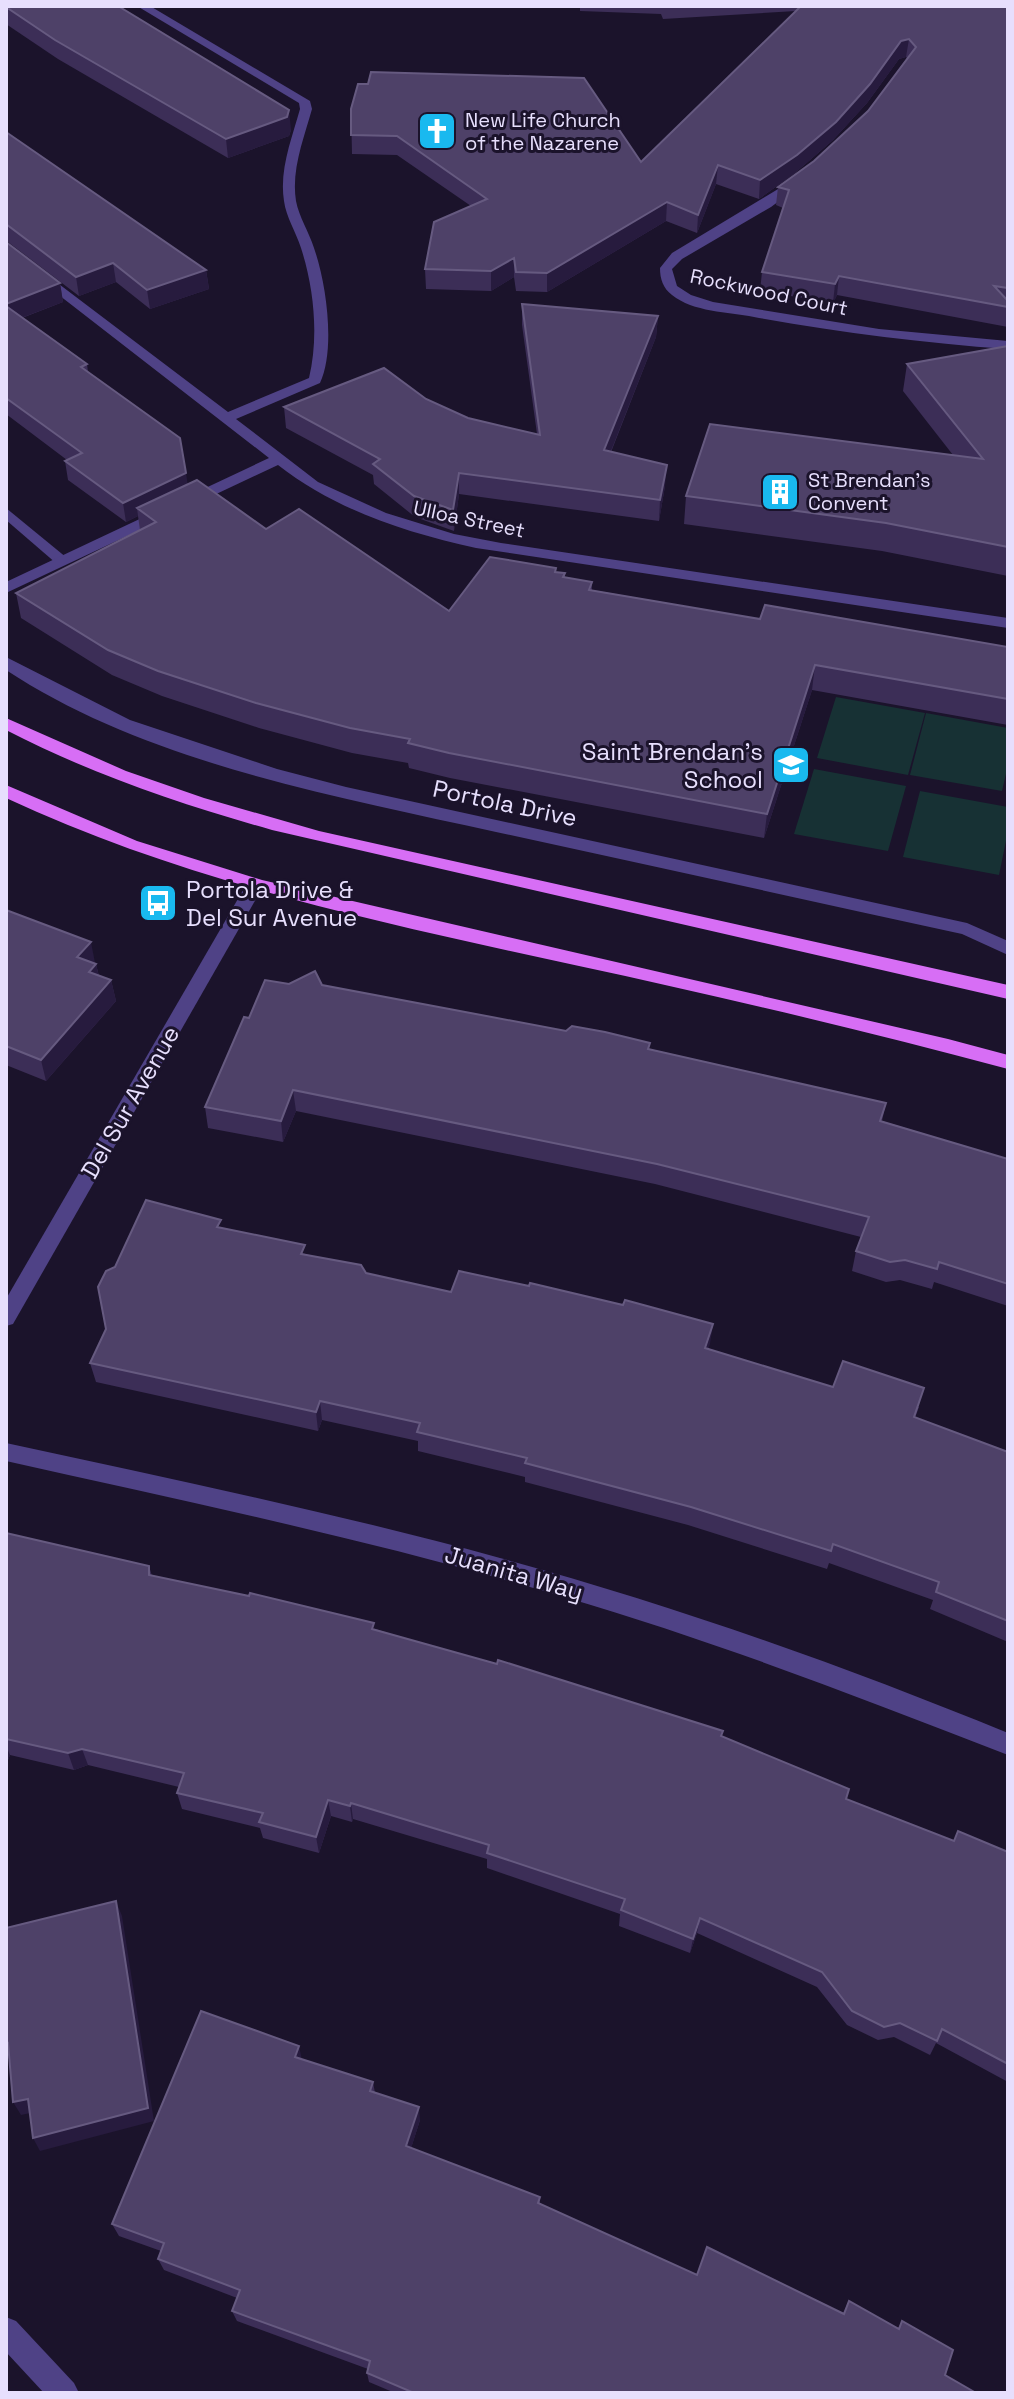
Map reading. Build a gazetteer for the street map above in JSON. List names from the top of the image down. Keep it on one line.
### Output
{"streets":{"street":["Rockwood Court","Ulloa Street","Portola Drive","Del Sur Avenue","Juanita Way"]},"places":{"church":["New Life Church of the Nazarene"],"building":["St Brendan's Convent"],"school or university":["Saint Brendan's School"],"bus stop":["Portola Drive & Del Sur Avenue"]}}
